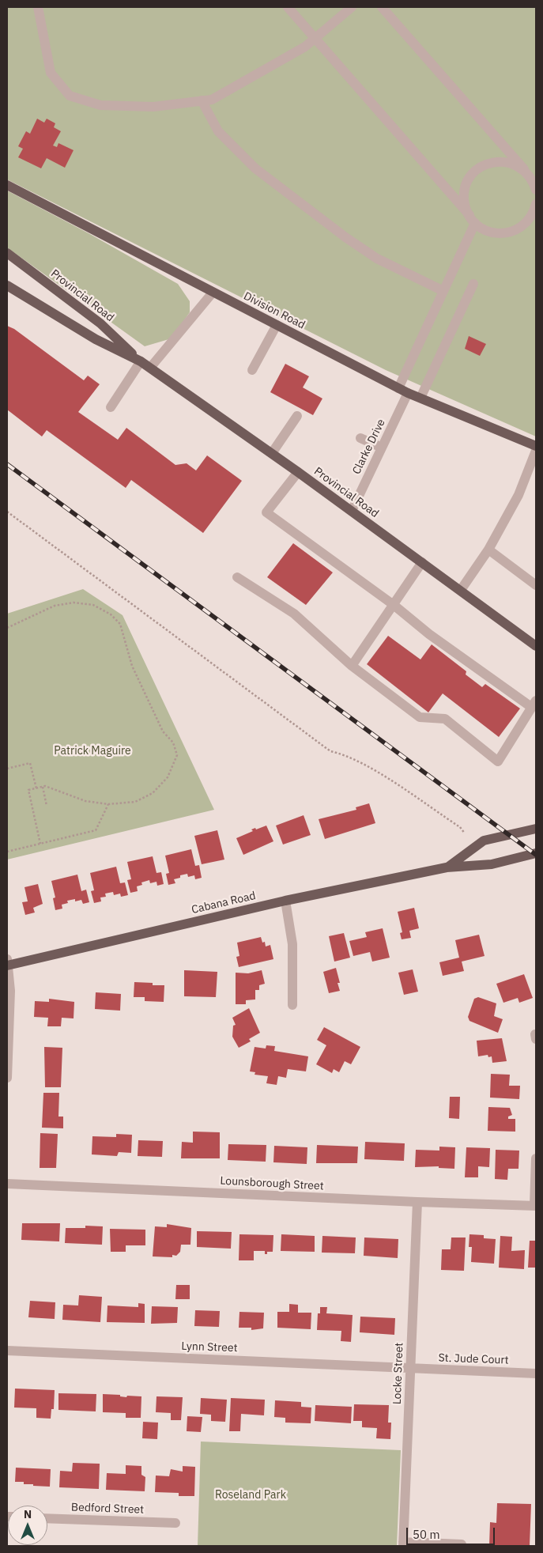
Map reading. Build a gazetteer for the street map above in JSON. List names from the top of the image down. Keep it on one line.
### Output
{"streets":{"main road":["Provincial Road","Division Road","Cabana Road"],"street":["Clarke Drive","Lounsborough Street","Lynn Street","St. Jude Court","Locke Street","Bedford Street"]},"crossings":[["Provincial Road","Clarke Drive"],["Division Road","Clarke Drive"],["Lounsborough Street","Locke Street"],["Lynn Street","St. Jude Court"],["Lynn Street","Locke Street"],["St. Jude Court","Locke Street"]],"parks":["Patrick Maguire","Roseland Park"],"scale_bar":"50 m","north":"top"}
